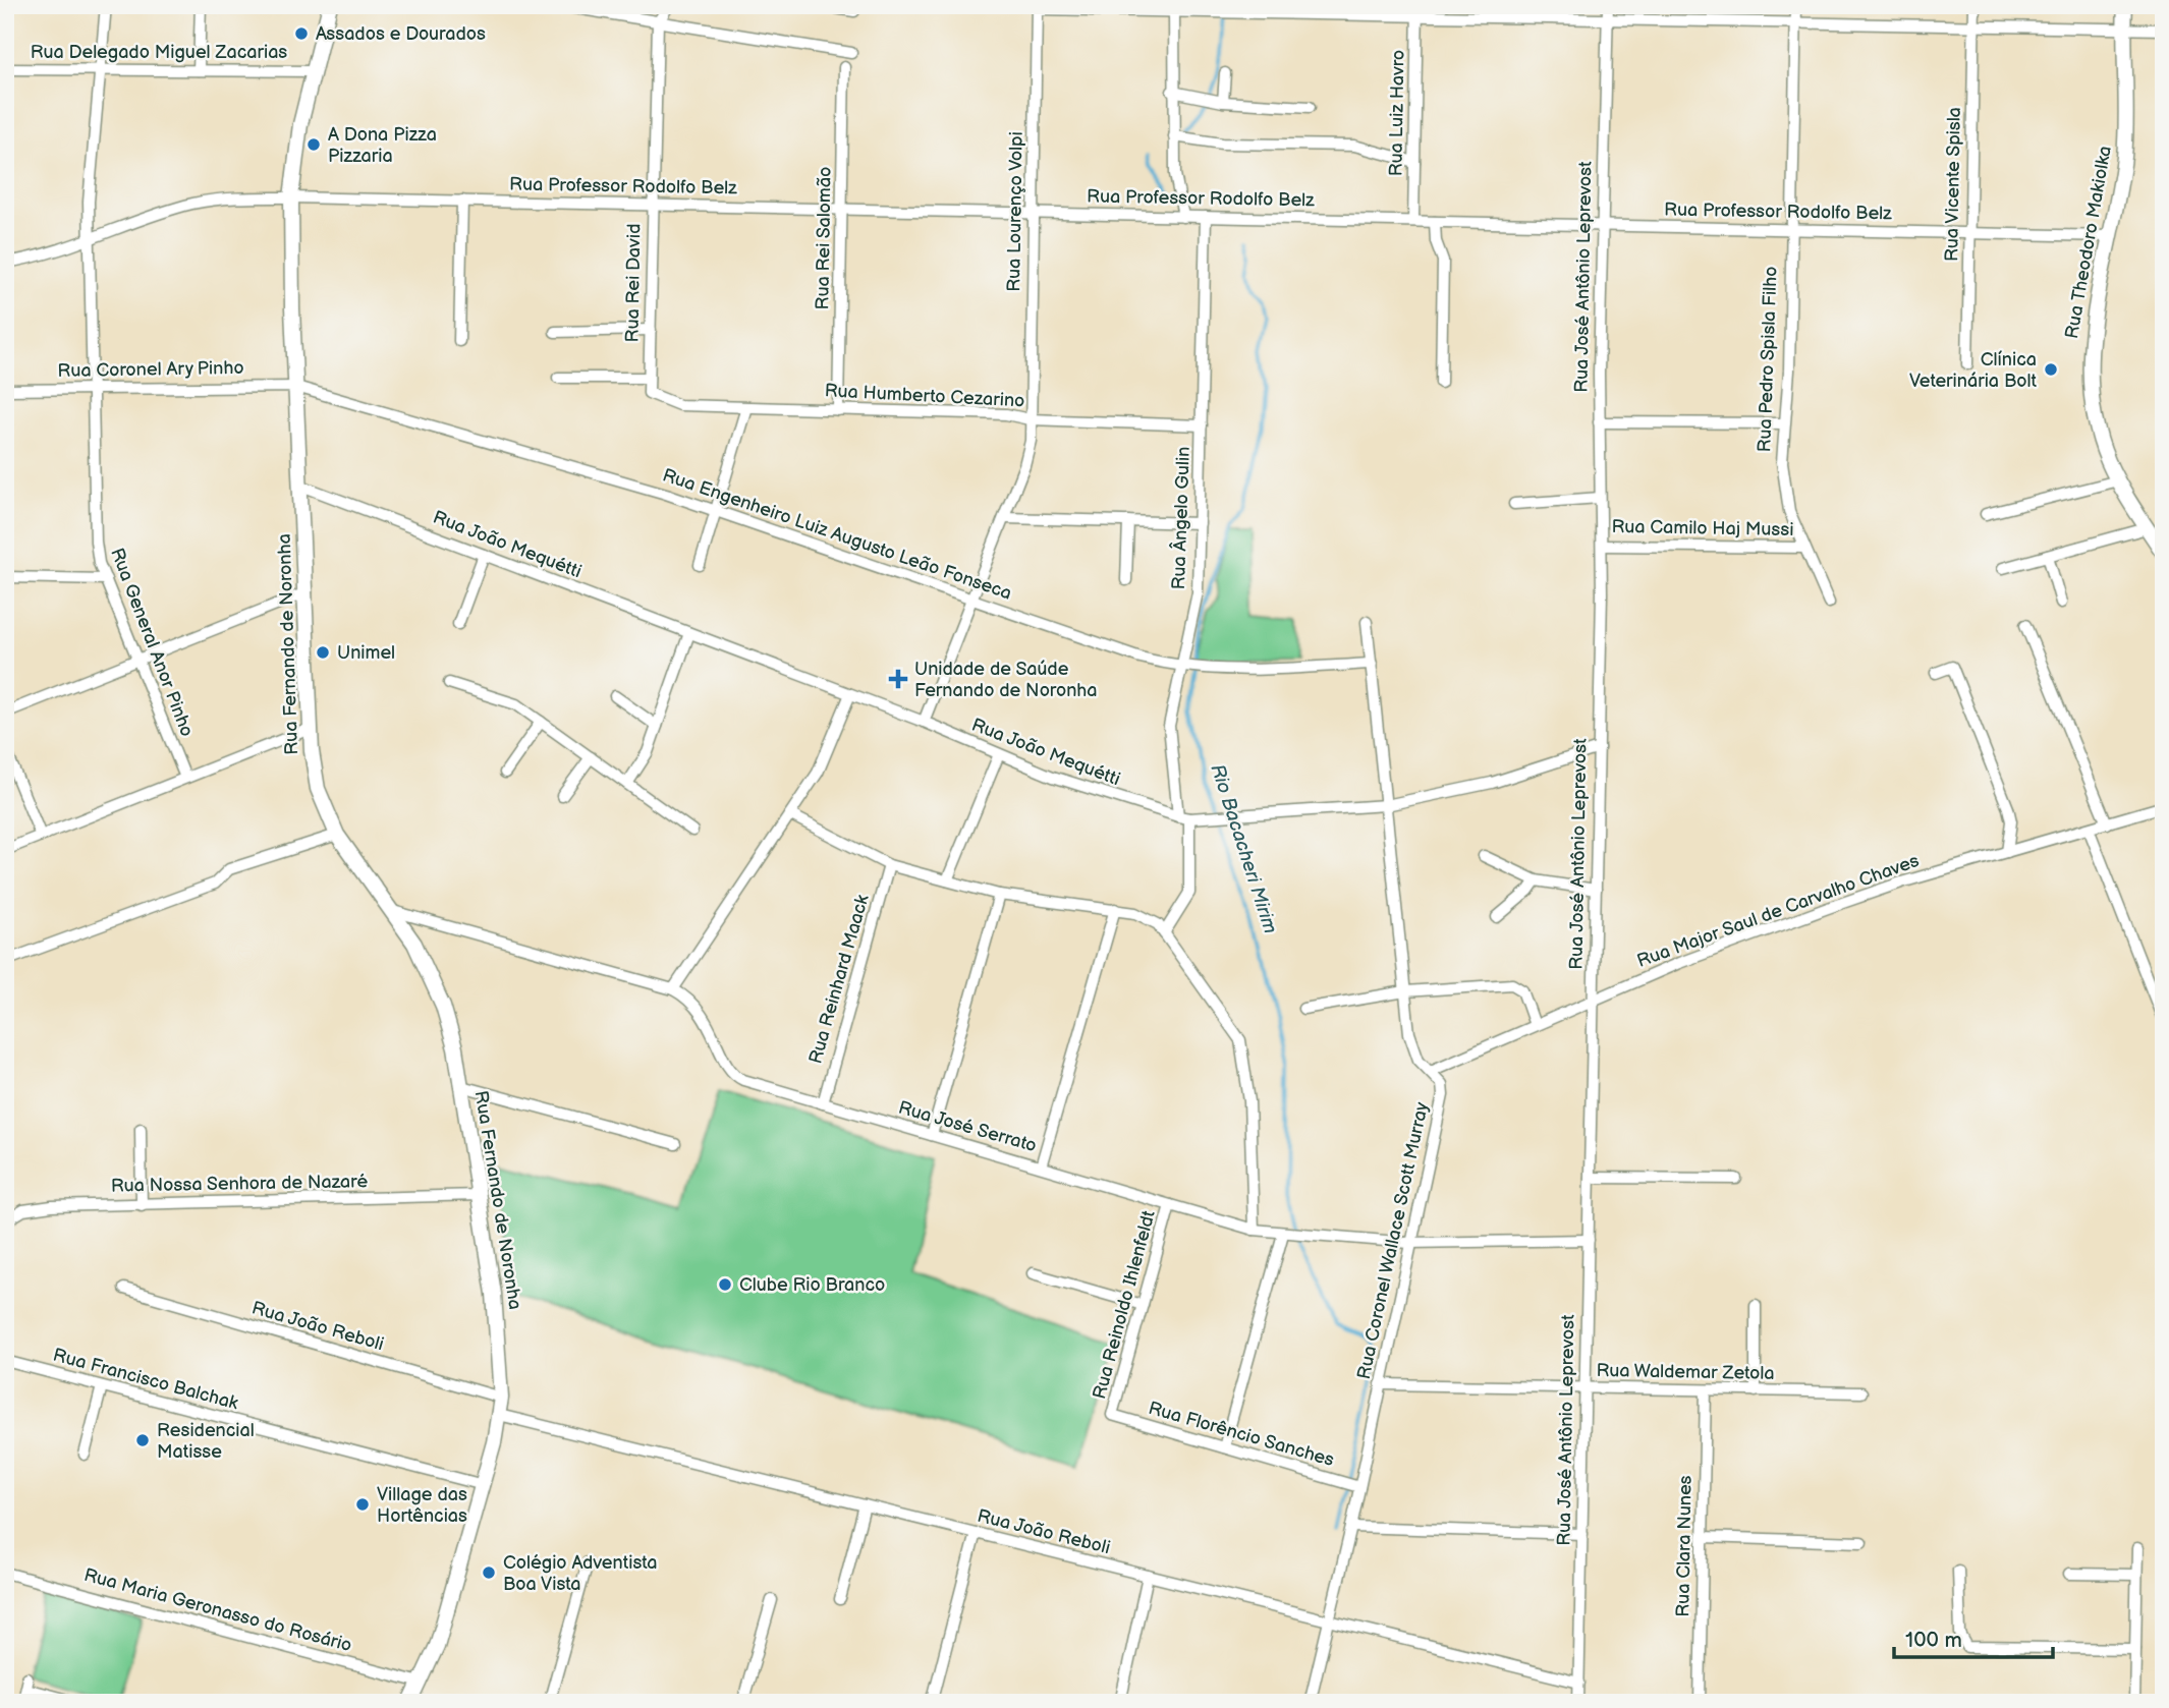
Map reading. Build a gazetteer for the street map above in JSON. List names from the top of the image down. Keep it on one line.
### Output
{"streets":{"main road":["Rua Theodoro Makiolka","Rua Fernando de Noronha"],"street":["Rua Delegado Miguel Zacarias","Rua Luiz Havro","Rua Vicente Spisla","Rua Professor Rodolfo Belz","Rua Lourenço Volpi","Rua Rei Salomão","Rua José Antônio Leprevost","Rua Rei David","Rua Pedro Spisla Filho","Rua Coronel Ary Pinho","Rua Humberto Cezarino","Rua Ângelo Gulin","Rua Camilo Haj Mussi","Rua Engenheiro Luiz Augusto Leão Fonseca","Rua João Mequétti","Rua General Anor Pinho","Rua Major Saul de Carvalho Chaves","Rua Reinhard Maack","Rua José Serrato","Rua Nossa Senhora de Nazaré","Rua Coronel Wallace Scott Murray","Rua Reinoldo Ihlenfeldt","Rua João Reboli","Rua Waldemar Zetola","Rua Francisco Balchak","Rua Florêncio Sanches","Rua Clara Nunes","Rua Maria Geronasso do Rosário"]},"crossings":[["Rua Delegado Miguel Zacarias","Rua General Anor Pinho"],["Rua Delegado Miguel Zacarias","Rua Fernando de Noronha"],["Rua Luiz Havro","Rua Professor Rodolfo Belz"],["Rua Vicente Spisla","Rua Professor Rodolfo Belz"],["Rua Professor Rodolfo Belz","Rua Lourenço Volpi"],["Rua Professor Rodolfo Belz","Rua Rei Salomão"],["Rua Professor Rodolfo Belz","Rua Theodoro Makiolka"],["Rua Professor Rodolfo Belz","Rua José Antônio Leprevost"],["Rua Professor Rodolfo Belz","Rua Rei David"],["Rua Professor Rodolfo Belz","Rua Pedro Spisla Filho"],["Rua Professor Rodolfo Belz","Rua Ângelo Gulin"],["Rua Professor Rodolfo Belz","Rua General Anor Pinho"],["Rua Professor Rodolfo Belz","Rua Fernando de Noronha"],["Rua Lourenço Volpi","Rua Humberto Cezarino"],["Rua Lourenço Volpi","Rua Engenheiro Luiz Augusto Leão Fonseca"],["Rua Lourenço Volpi","Rua João Mequétti"],["Rua Rei Salomão","Rua Humberto Cezarino"],["Rua José Antônio Leprevost","Rua Camilo Haj Mussi"],["Rua José Antônio Leprevost","Rua João Mequétti"],["Rua José Antônio Leprevost","Rua Major Saul de Carvalho Chaves"],["Rua José Antônio Leprevost","Rua José Serrato"],["Rua José Antônio Leprevost","Rua João Reboli"],["Rua José Antônio Leprevost","Rua Waldemar Zetola"],["Rua Rei David","Rua Humberto Cezarino"],["Rua Pedro Spisla Filho","Rua Camilo Haj Mussi"],["Rua Coronel Ary Pinho","Rua Engenheiro Luiz Augusto Leão Fonseca"],["Rua Coronel Ary Pinho","Rua General Anor Pinho"],["Rua Coronel Ary Pinho","Rua Fernando de Noronha"],["Rua Humberto Cezarino","Rua Ângelo Gulin"],["Rua Ângelo Gulin","Rua Engenheiro Luiz Augusto Leão Fonseca"],["Rua Ângelo Gulin","Rua João Mequétti"],["Rua Engenheiro Luiz Augusto Leão Fonseca","Rua Fernando de Noronha"],["Rua Engenheiro Luiz Augusto Leão Fonseca","Rua Coronel Wallace Scott Murray"],["Rua João Mequétti","Rua Fernando de Noronha"],["Rua João Mequétti","Rua Coronel Wallace Scott Murray"],["Rua Fernando de Noronha","Rua José Serrato"],["Rua Fernando de Noronha","Rua Nossa Senhora de Nazaré"],["Rua Fernando de Noronha","Rua João Reboli"],["Rua Fernando de Noronha","Rua Francisco Balchak"],["Rua Fernando de Noronha","Rua Maria Geronasso do Rosário"],["Rua Major Saul de Carvalho Chaves","Rua Coronel Wallace Scott Murray"],["Rua Reinhard Maack","Rua José Serrato"],["Rua José Serrato","Rua Coronel Wallace Scott Murray"],["Rua José Serrato","Rua Reinoldo Ihlenfeldt"],["Rua Coronel Wallace Scott Murray","Rua João Reboli"],["Rua Coronel Wallace Scott Murray","Rua Waldemar Zetola"],["Rua Coronel Wallace Scott Murray","Rua Florêncio Sanches"],["Rua Reinoldo Ihlenfeldt","Rua Florêncio Sanches"],["Rua Waldemar Zetola","Rua Clara Nunes"]],"water":["Rio Bacacheri Mirim"],"places":{"other":["Assados e Dourados","A Dona Pizza Pizzaria","Clínica Veterinária Bolt","Unimel","Clube Rio Branco","Residencial Matisse","Village das Hortências","Colégio Adventista Boa Vista"],"health":["Unidade de Saúde Fernando de Noronha"]},"scale_bar":"100 m"}
